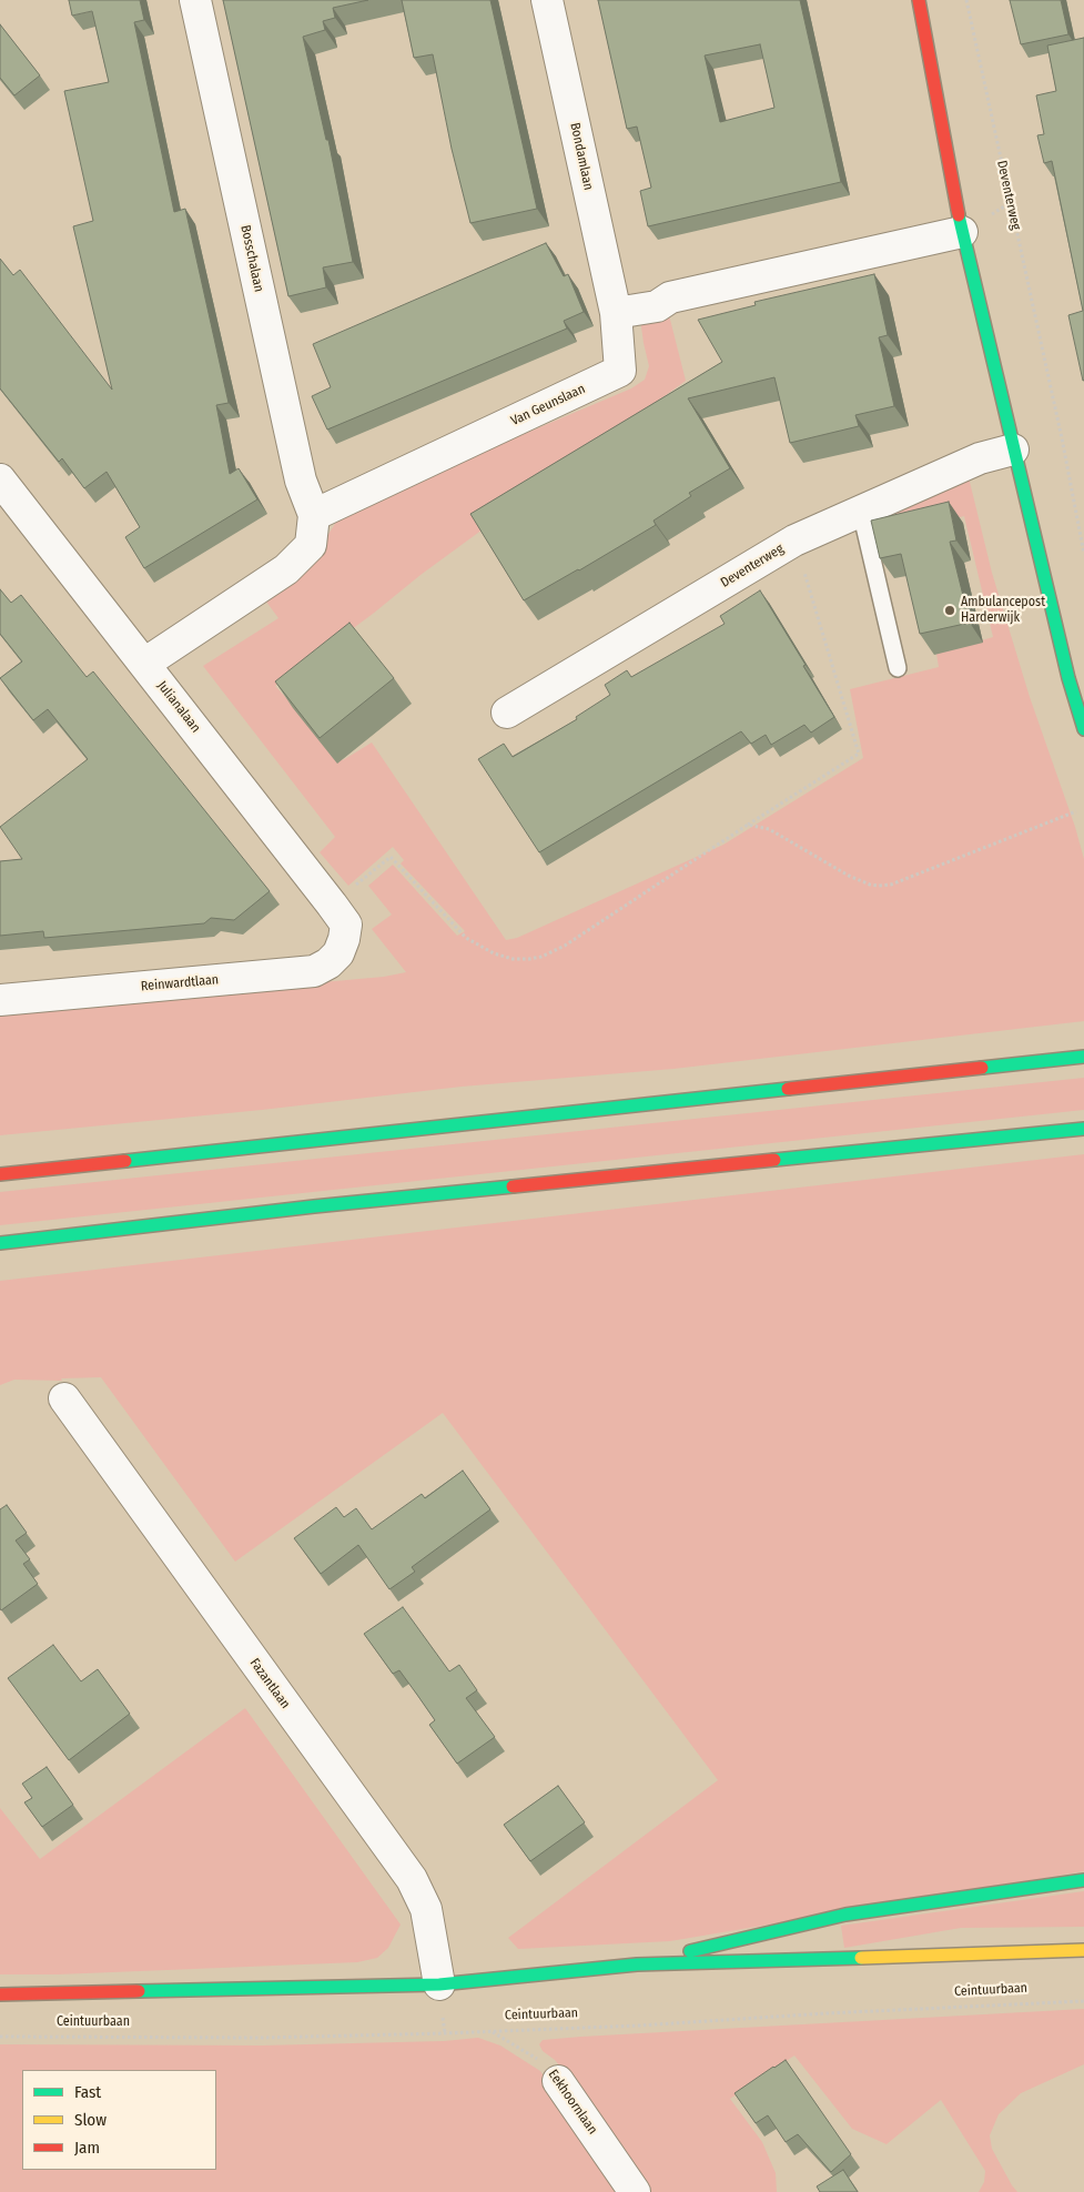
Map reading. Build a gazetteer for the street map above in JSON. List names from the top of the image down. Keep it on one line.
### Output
{"streets":{"main road":["Ceintuurbaan"],"street":["Bondamlaan","Deventerweg","Bosschalaan","Van Geunslaan","Julianalaan","Reinwardtlaan","Fazantlaan","Eekhoornlaan"]},"crossings":[["Bondamlaan","Van Geunslaan"],["Bosschalaan","Van Geunslaan"],["Julianalaan","Reinwardtlaan"],["Fazantlaan","Ceintuurbaan"],["Ceintuurbaan","Eekhoornlaan"]],"places":["Ambulancepost Harderwijk"],"legend":["Fast","Slow","Jam"]}
